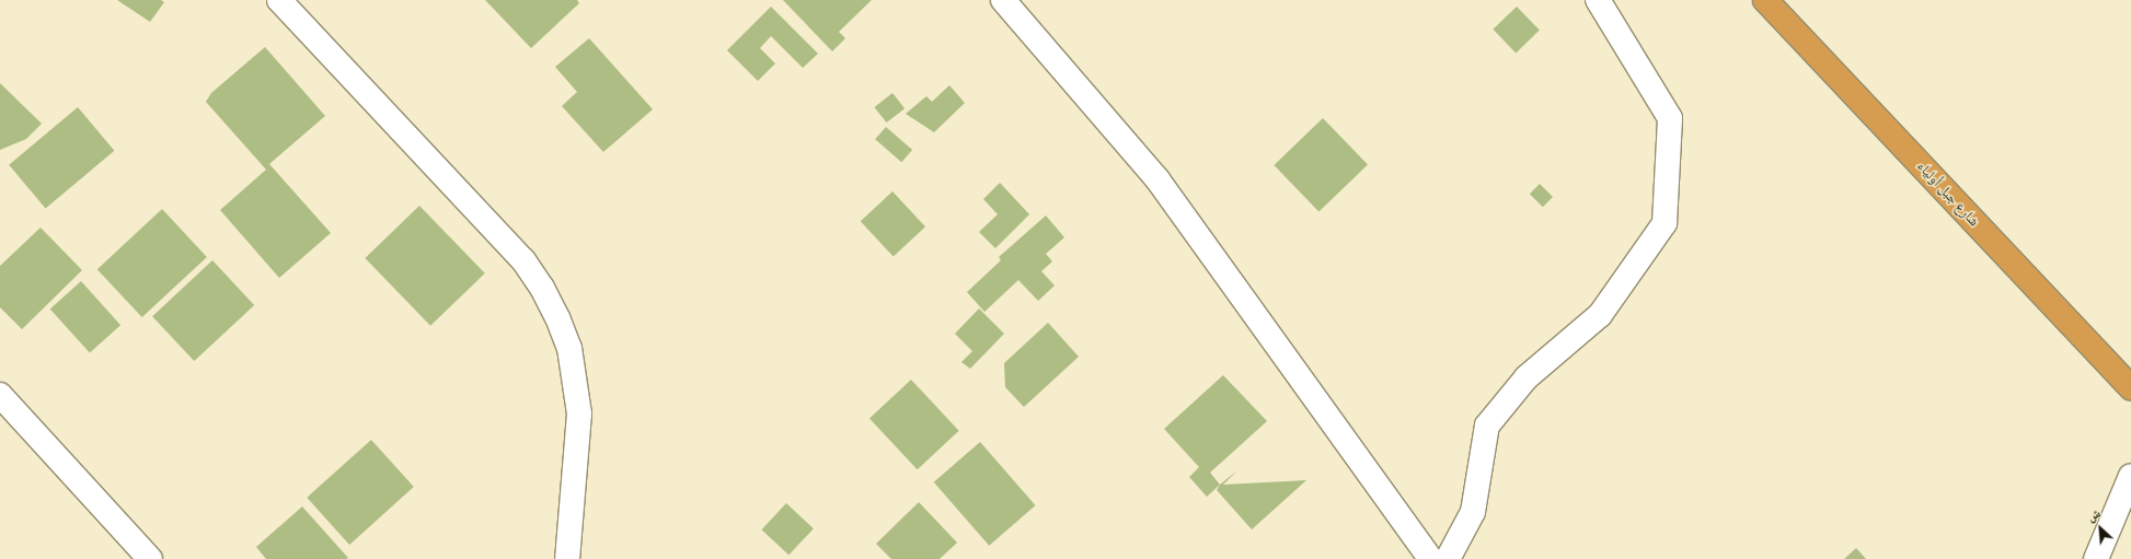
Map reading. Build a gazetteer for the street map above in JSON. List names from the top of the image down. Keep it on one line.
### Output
{"streets":{"highway":["شارع جبل أولياء"]},"north":"top left"}
